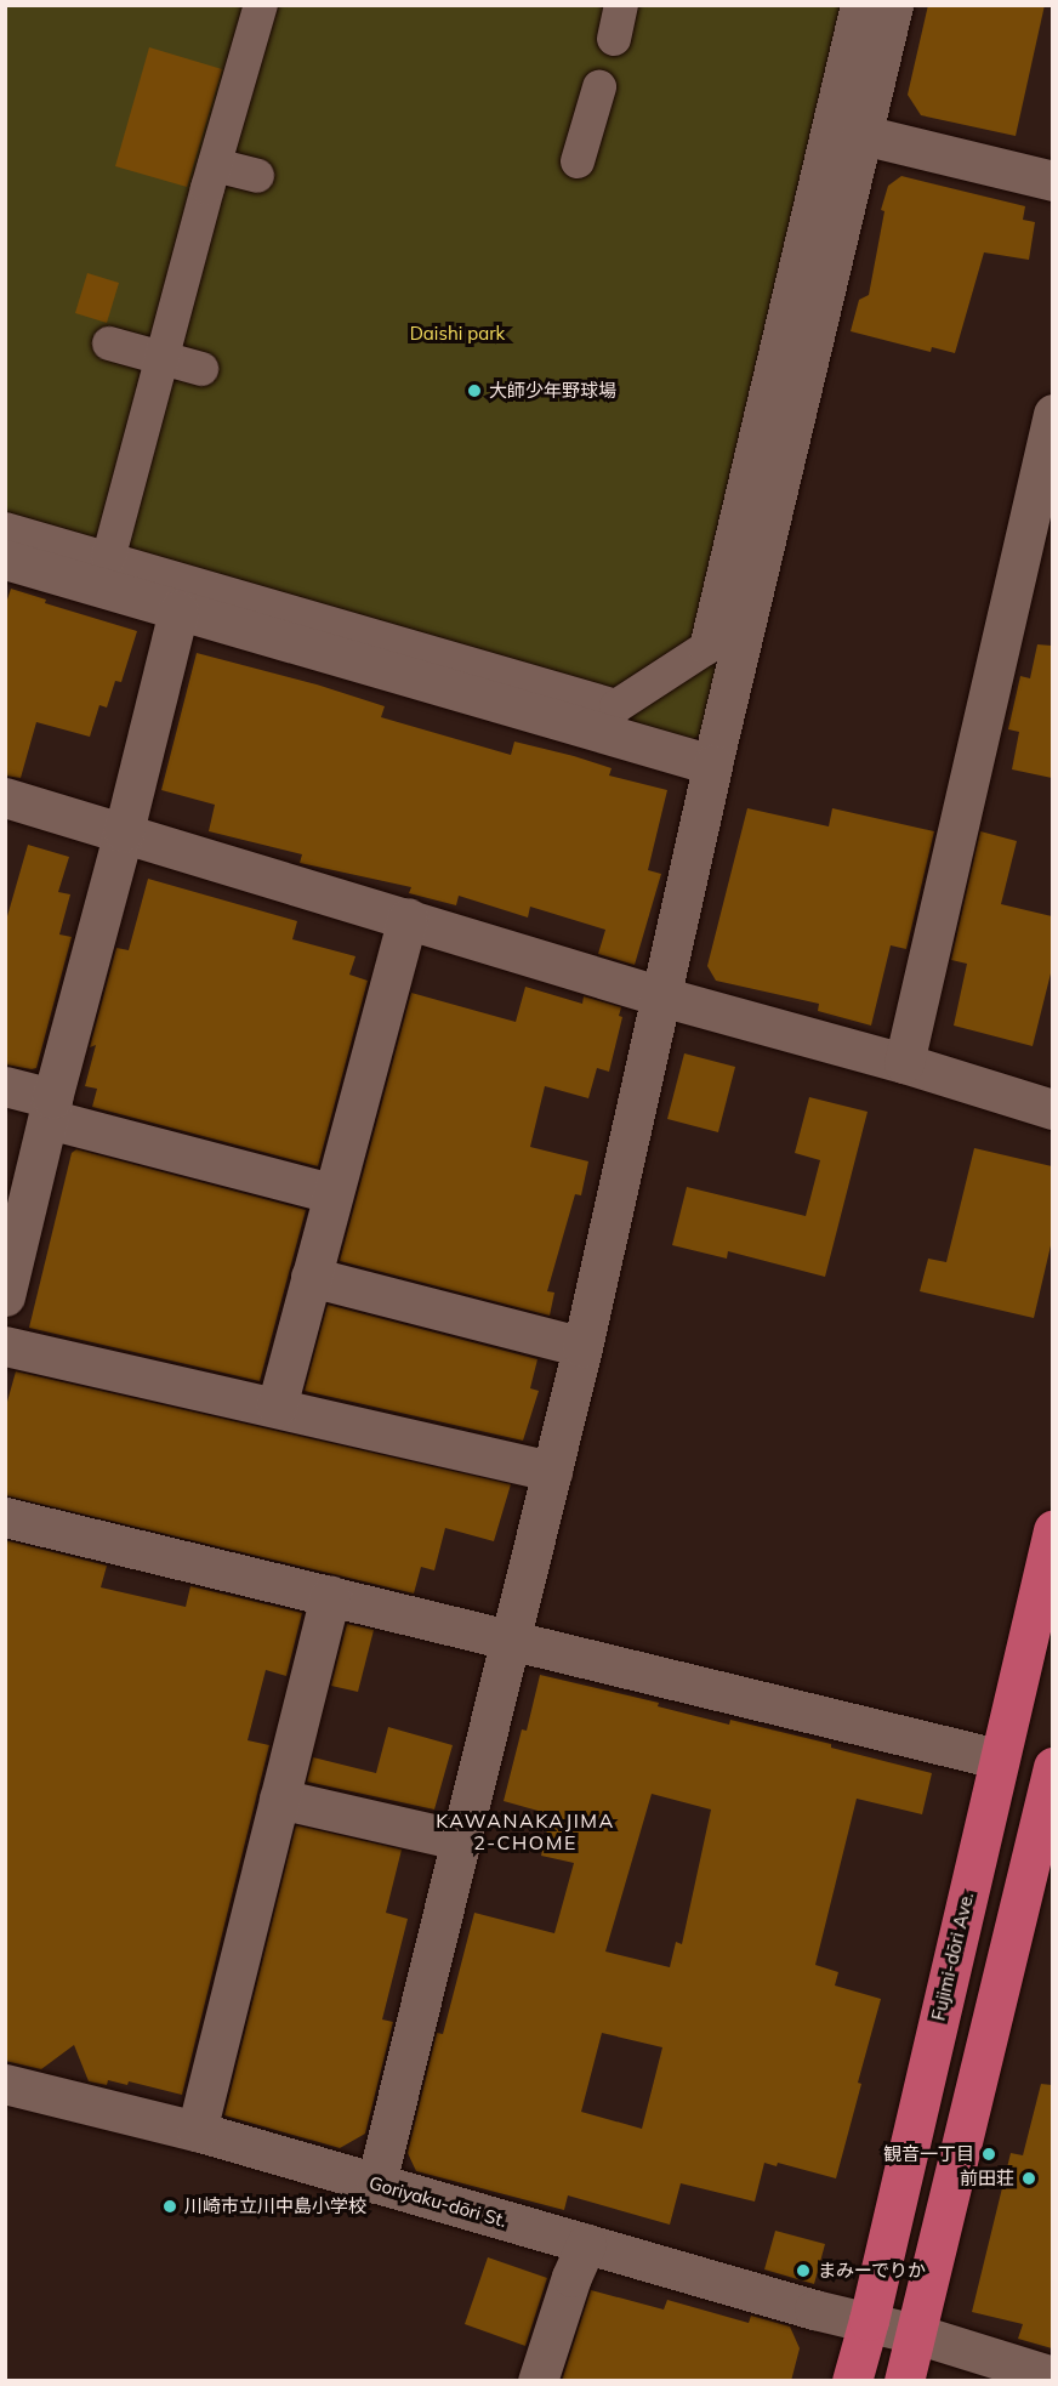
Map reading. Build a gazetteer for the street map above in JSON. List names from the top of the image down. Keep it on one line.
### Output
{"streets":{"highway":["Fujimi-dōri Ave."],"street":["Goriyaku-dōri St."]},"crossings":[["Fujimi-dōri Ave.","Goriyaku-dōri St."]],"districts":["KAWANAKAJIMA 2-CHOME"],"parks":["Daishi park"],"places":["大師少年野球場","観音一丁目","前田荘","川崎市立川中島小学校","まみーでりか"]}
